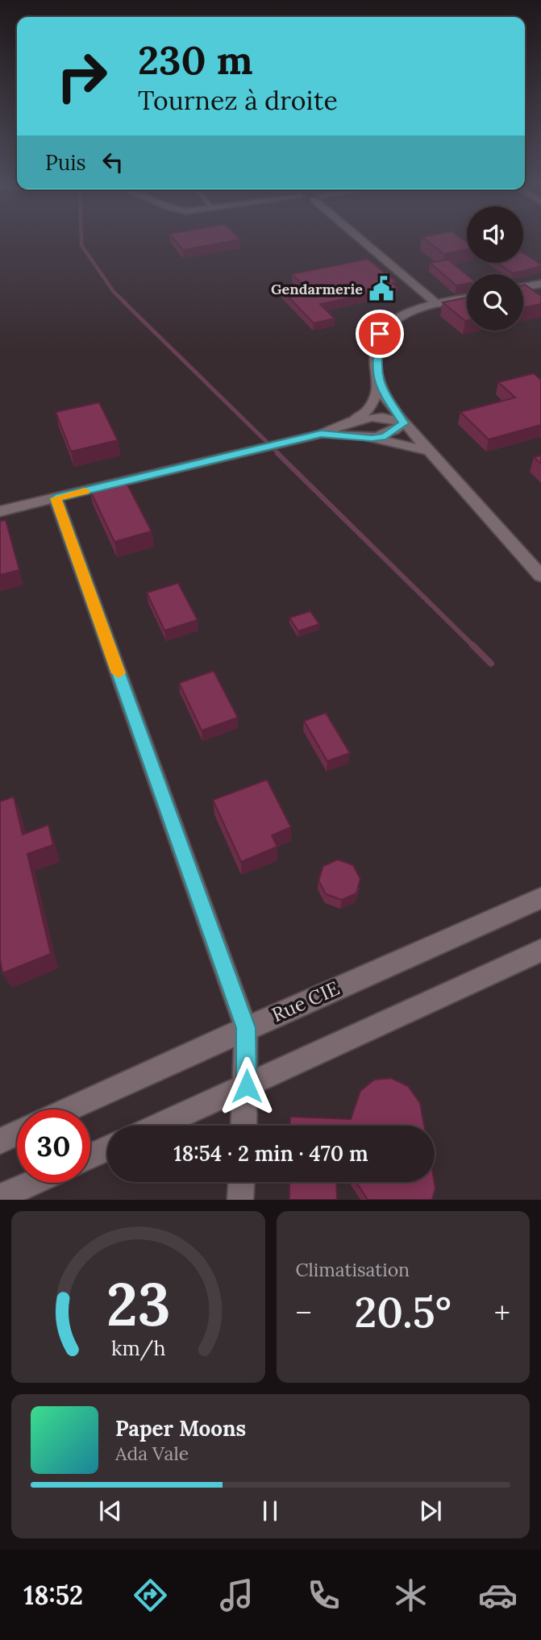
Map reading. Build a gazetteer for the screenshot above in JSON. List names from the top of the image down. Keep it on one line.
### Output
{"streets":{"street":["Rue CIE"]},"places":{"public building":["Gendarmerie"]},"page":{"turn":["230 m","Tournez à droite"],"then":"Puis","limit":"30","trip":"18:54 · 2 min · 470 m","tile":"Climatisation","heat":["−","20.5°","+"],"song":["Paper Moons","Ada Vale"],"tabs":"18:52","gauge":["23","km/h"]}}
